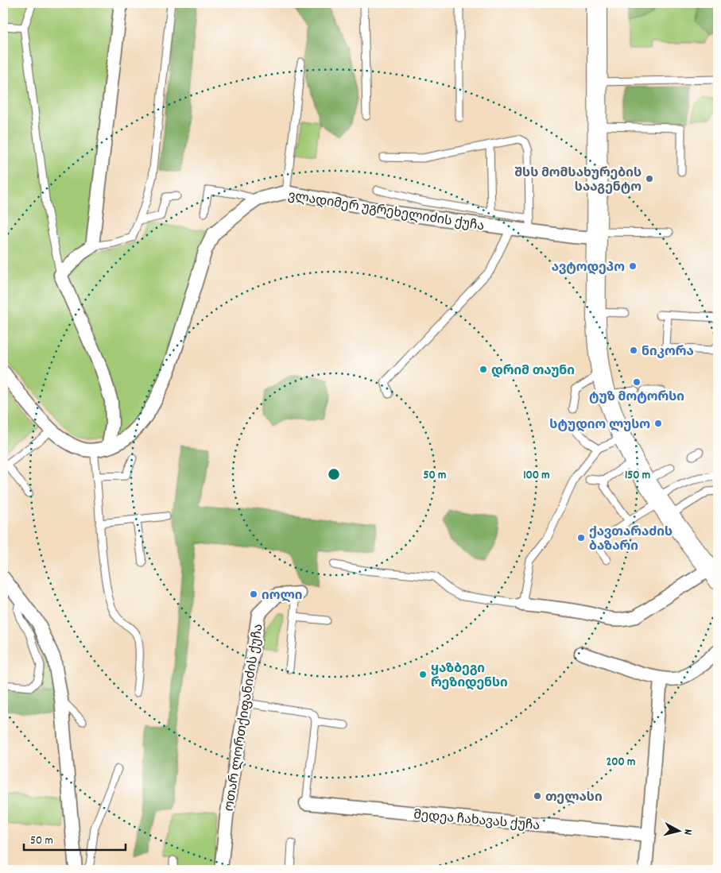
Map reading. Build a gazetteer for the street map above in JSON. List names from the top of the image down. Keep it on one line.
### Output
{"streets":{"street":["ვლადიმერ უგრეხელიძის ქუჩა","ოთარ ლორთქიფანიძის ქუჩა","მედეა ჩახავას ქუჩა"]},"places":["შსს მომსახურების სააგენტო","ავტოდეპო","ნიკორა","დრიმ თაუნი","ტუზ მოტორსი","სტუდიო ლუსო","ქავთარაძის ბაზარი","იოლი","ყაზბეგი რეზიდენსი","თელასი"],"scale_bar":"50 m","north":"right","rings":["50 m","100 m","150 m","200 m"]}
